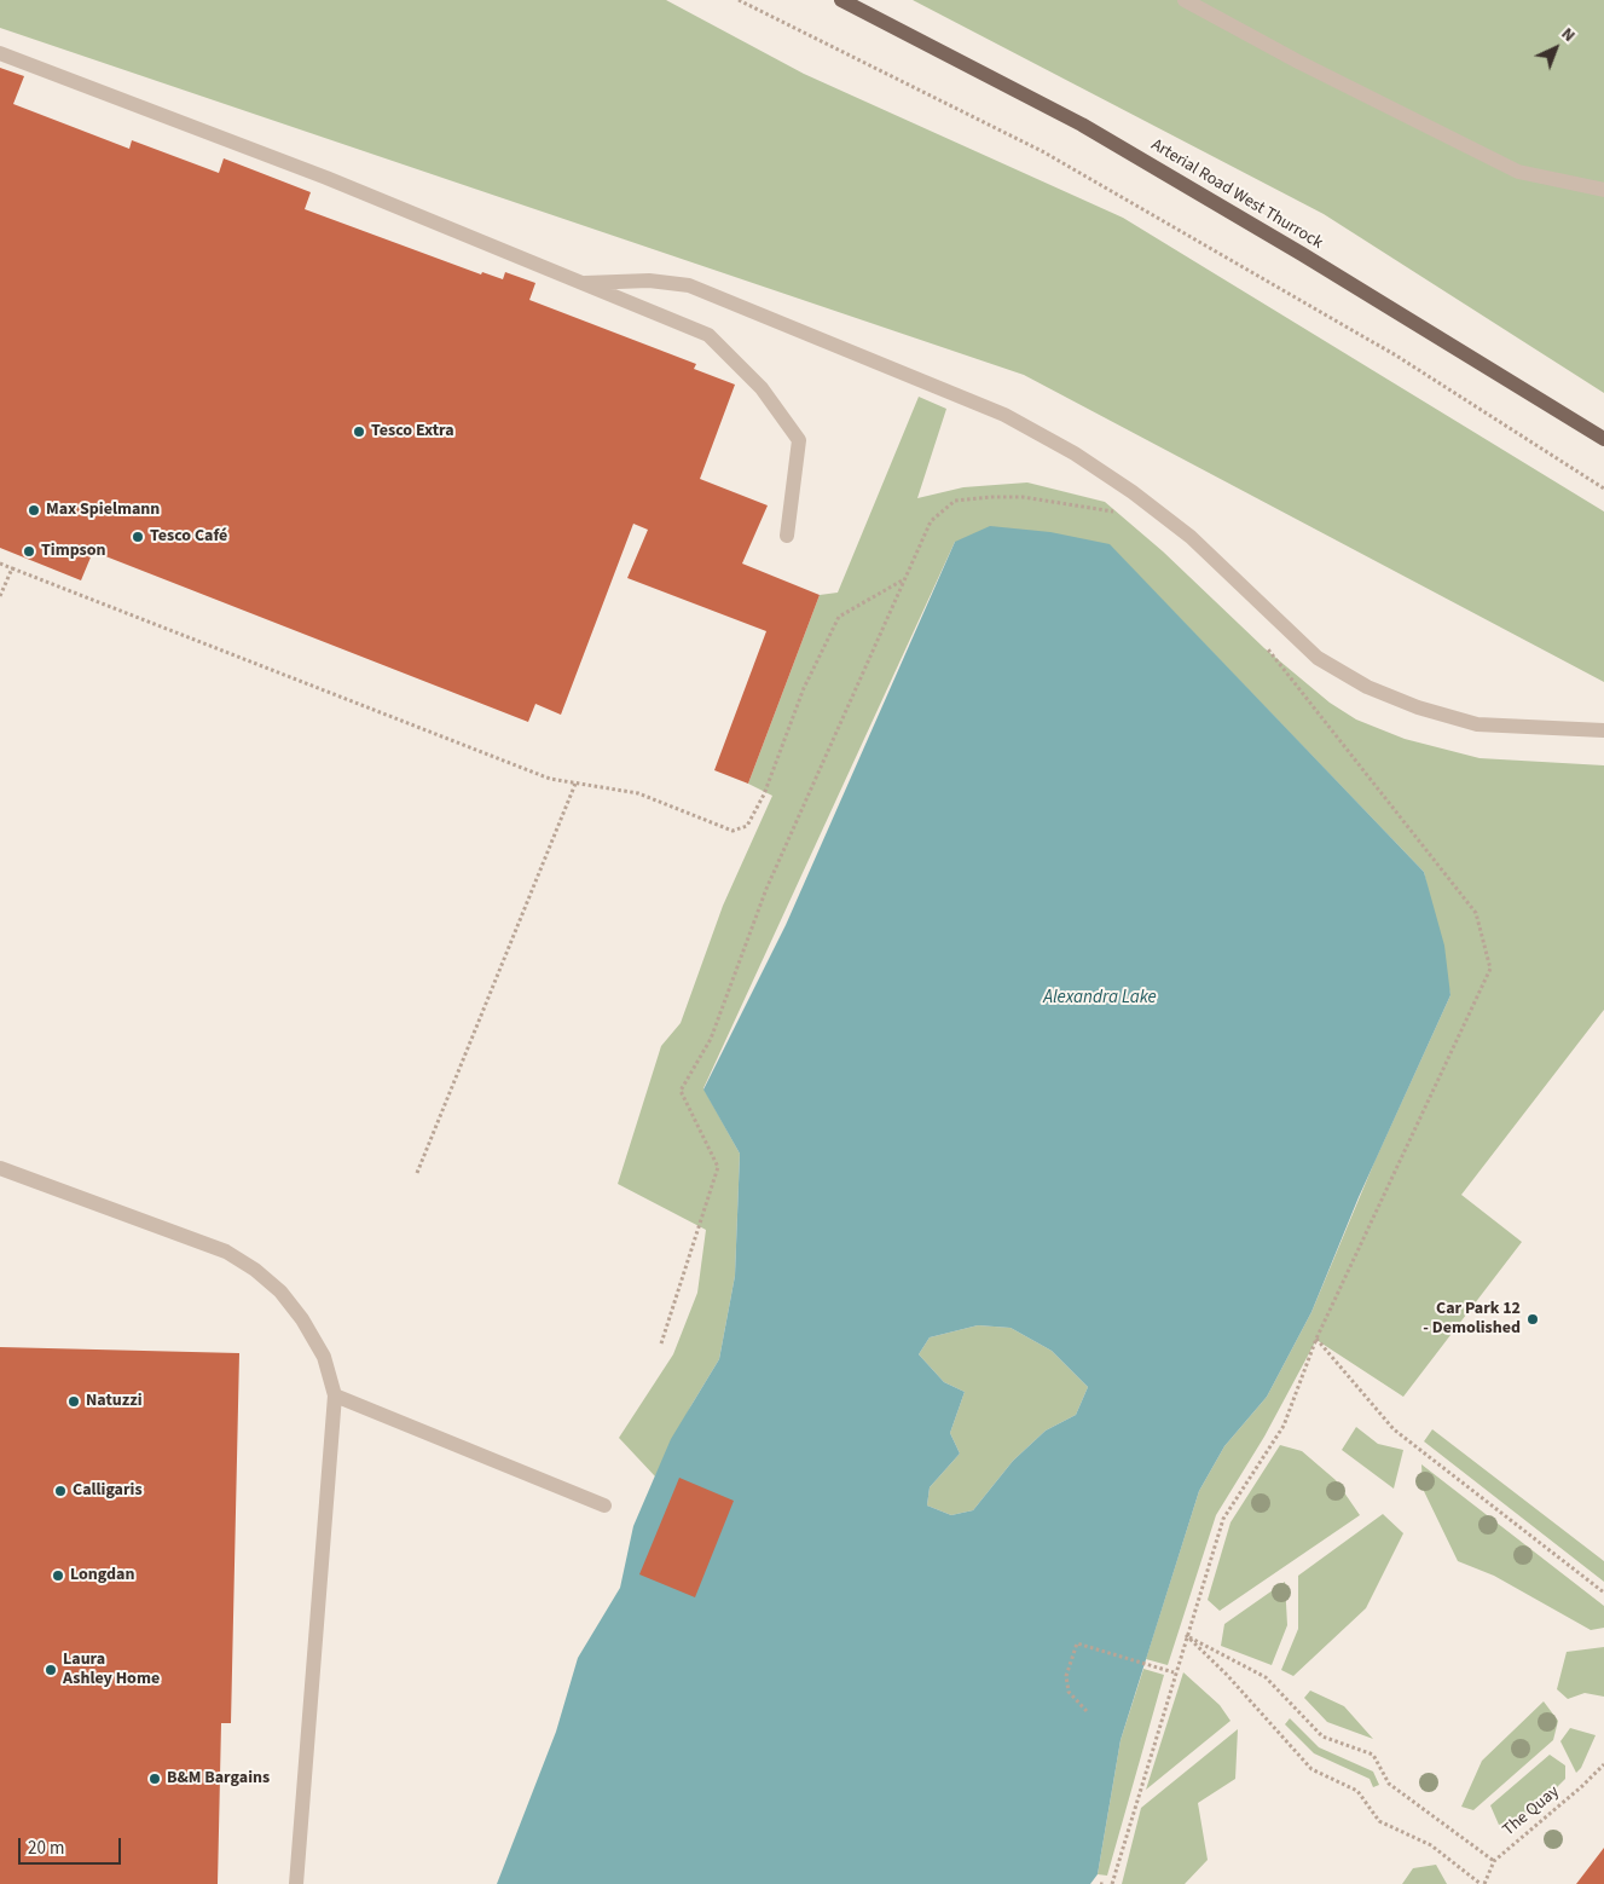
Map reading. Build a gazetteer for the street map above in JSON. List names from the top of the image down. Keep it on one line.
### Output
{"streets":{"main road":["Arterial Road West Thurrock"],"path":["The Quay"]},"water":["Alexandra Lake"],"places":["Tesco Extra","Max Spielmann","Tesco Café","Timpson","Car Park 12 - Demolished","Natuzzi","Calligaris","Longdan","Laura Ashley Home","B&M Bargains"],"scale_bar":"20 m","north":"top right"}
